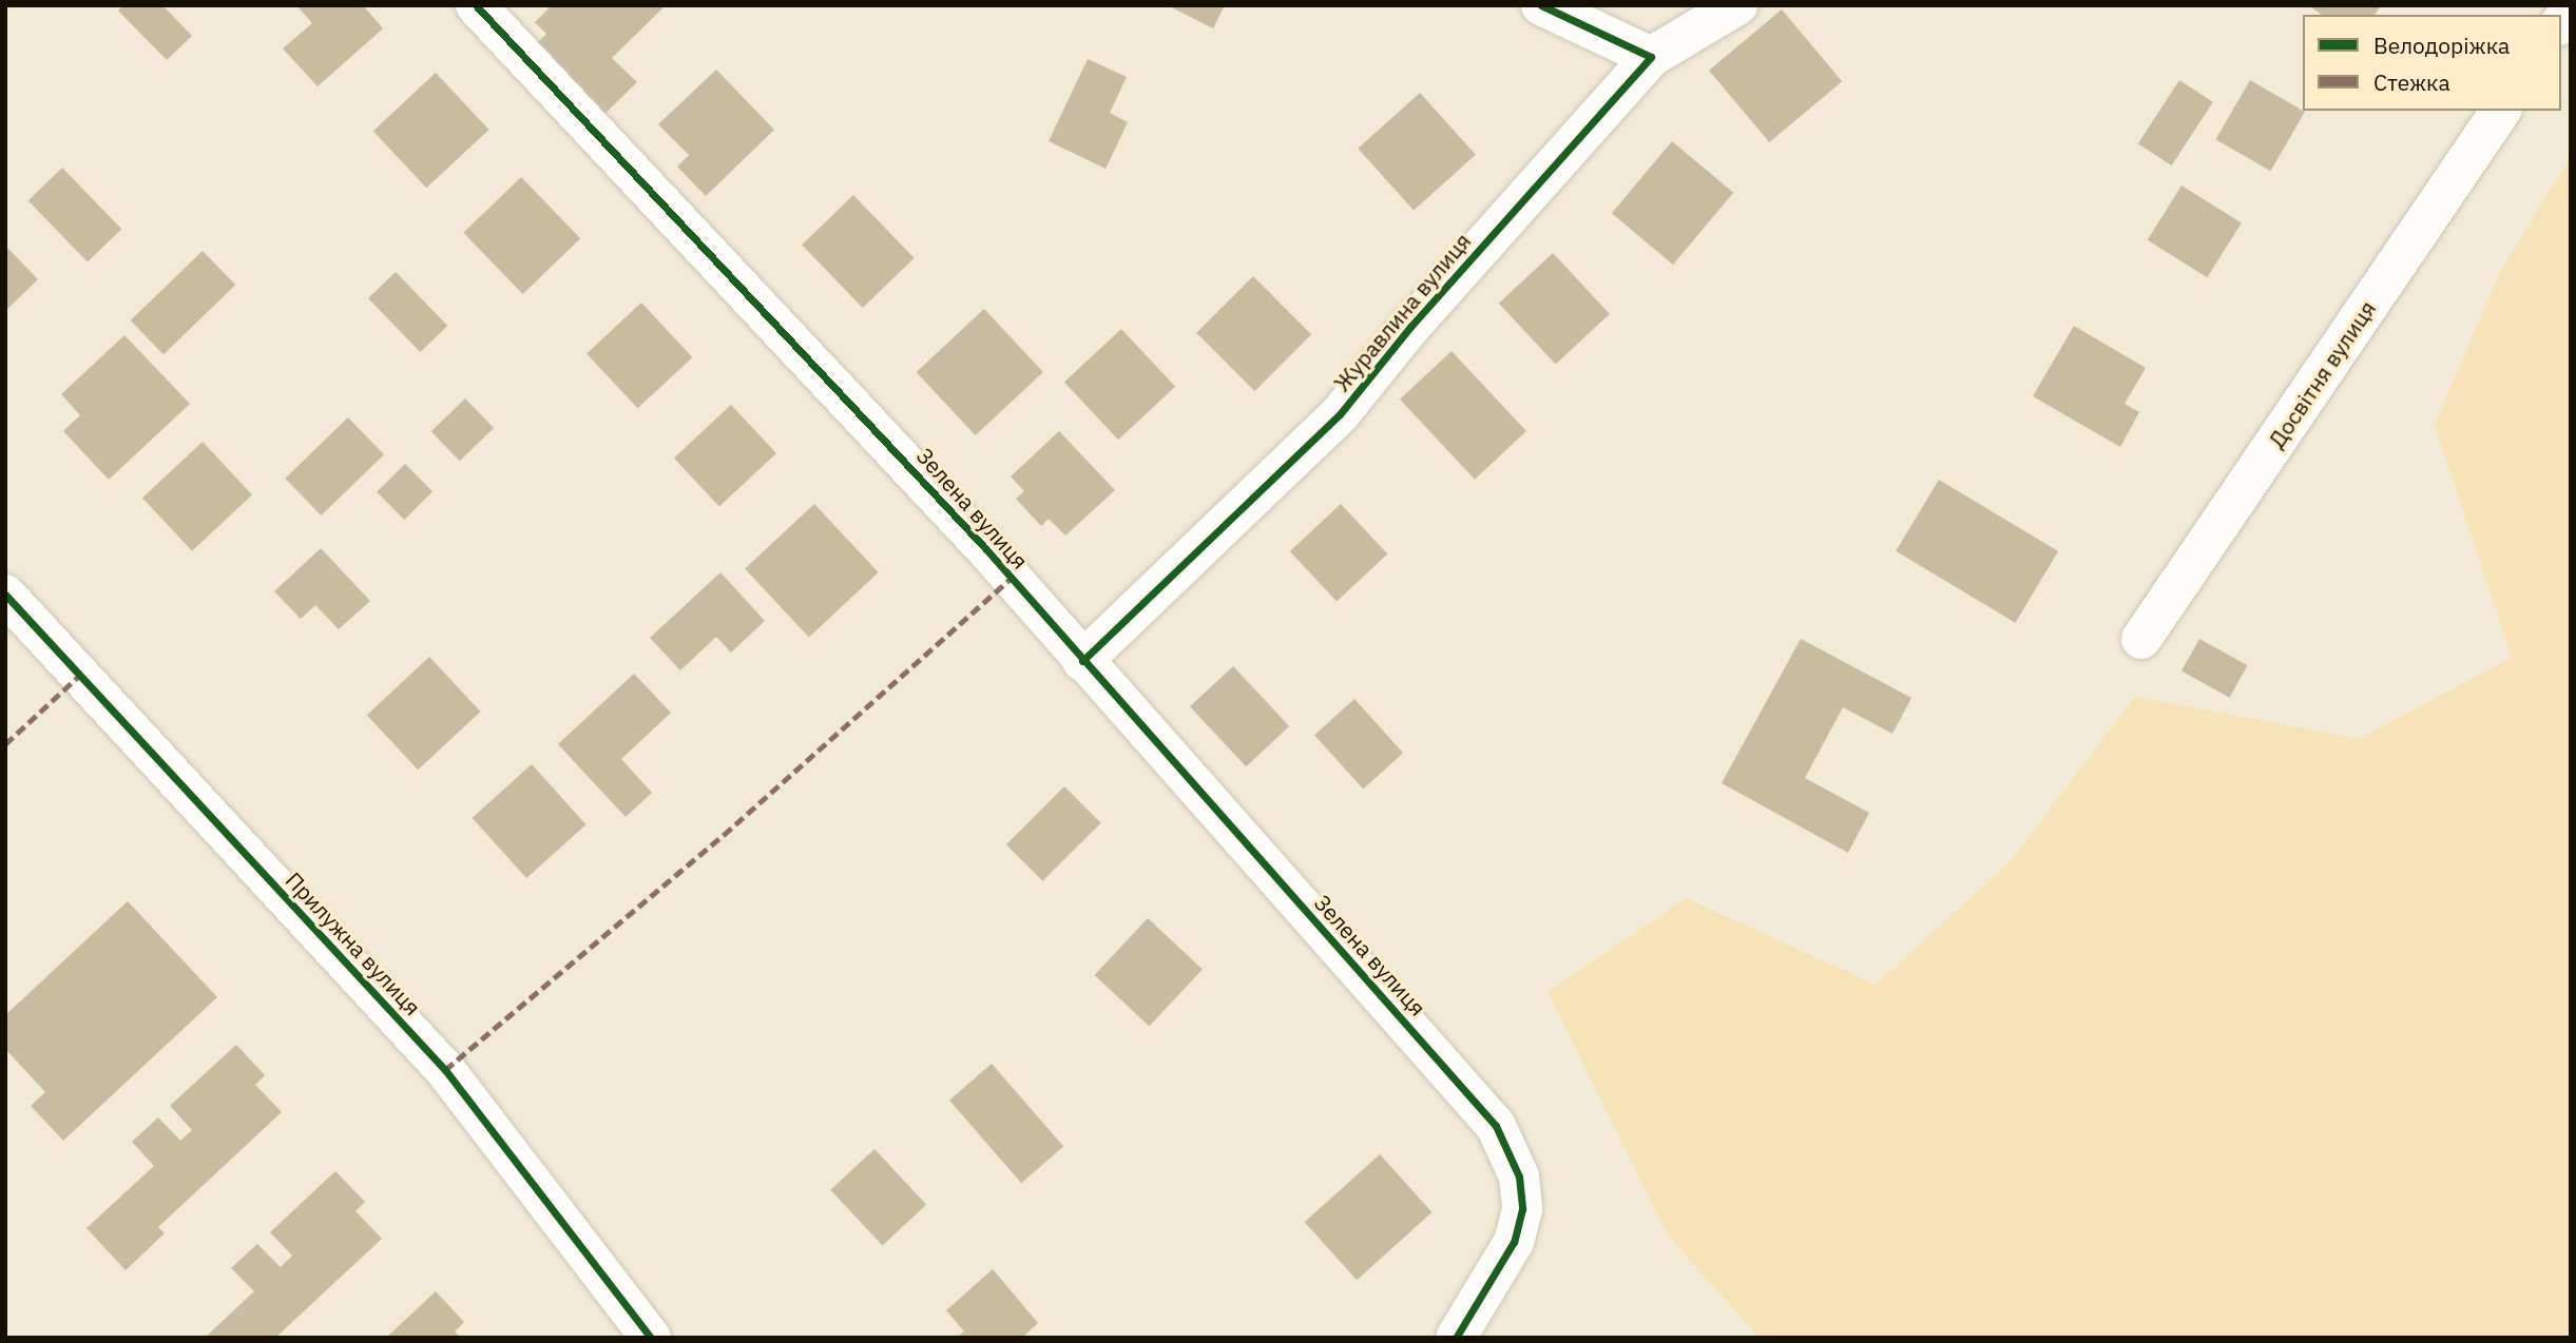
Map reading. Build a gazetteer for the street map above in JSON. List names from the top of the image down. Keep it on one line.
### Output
{"streets":{"street":["Журавлина вулиця","Досвітня вулиця","Зелена вулиця","Прилужна вулиця"]},"crossings":[["Журавлина вулиця","Зелена вулиця"]],"legend":["Велодоріжка","Стежка"]}
